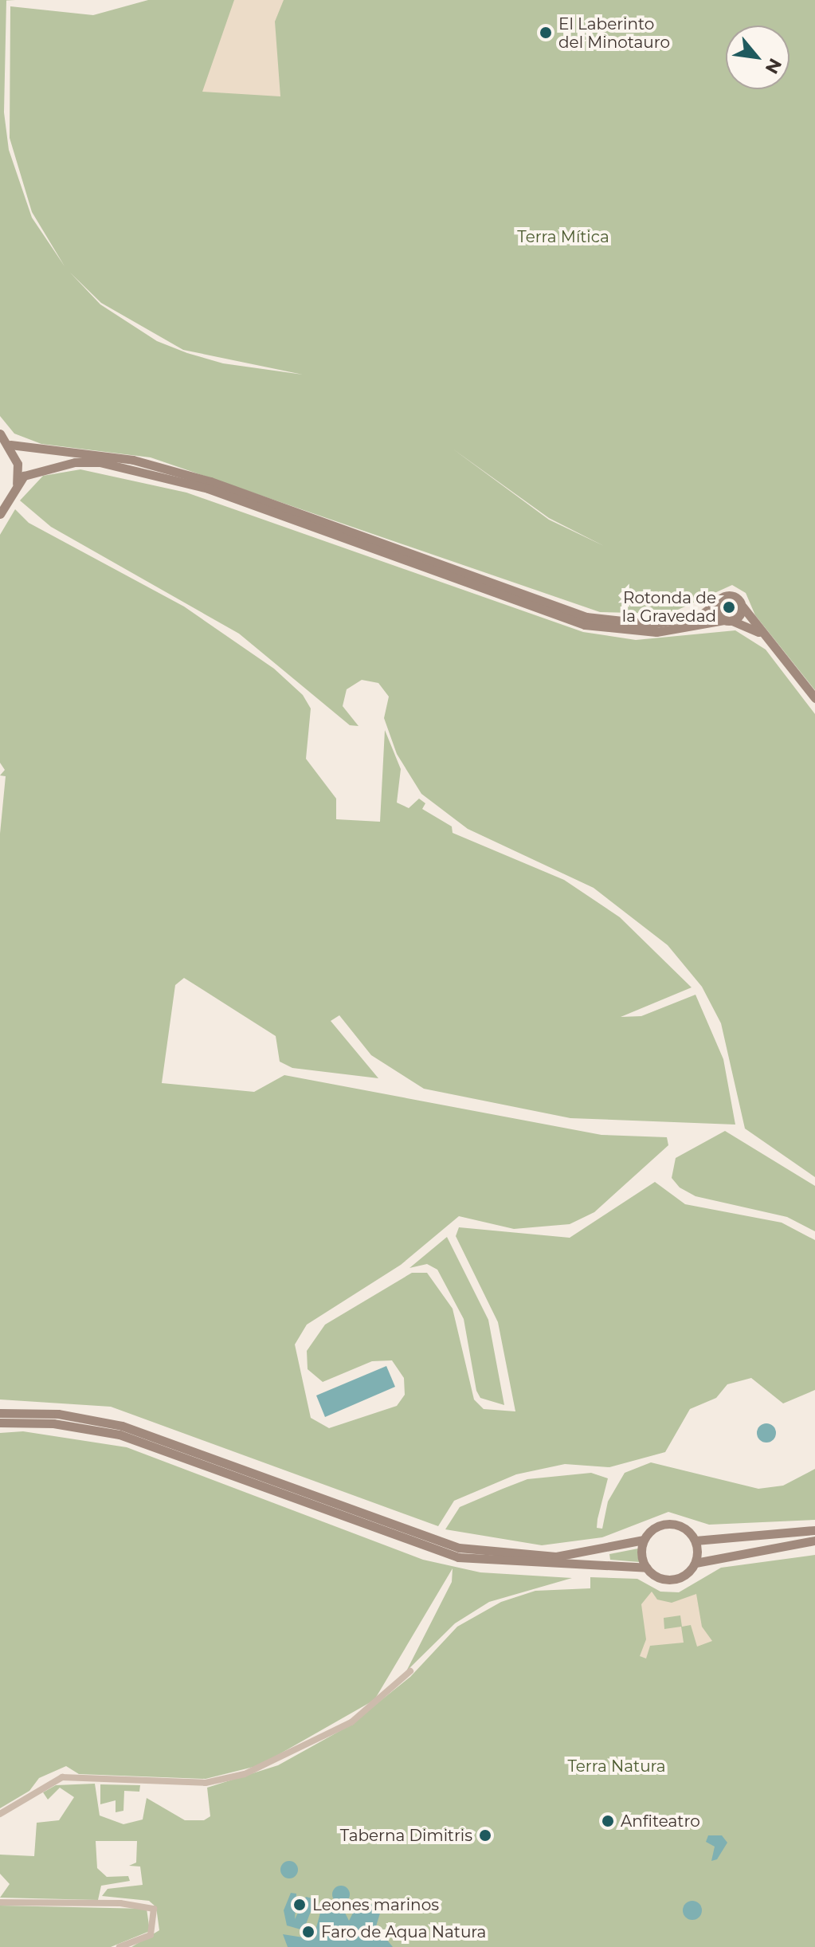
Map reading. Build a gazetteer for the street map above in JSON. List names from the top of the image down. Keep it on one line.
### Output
{"parks":["Terra Mítica","Terra Natura"],"places":["El Laberinto del Minotauro","Rotonda de la Gravedad","Anfiteatro","Taberna Dimitris","Leones marinos","Faro de Aqua Natura"],"north":"bottom right"}
